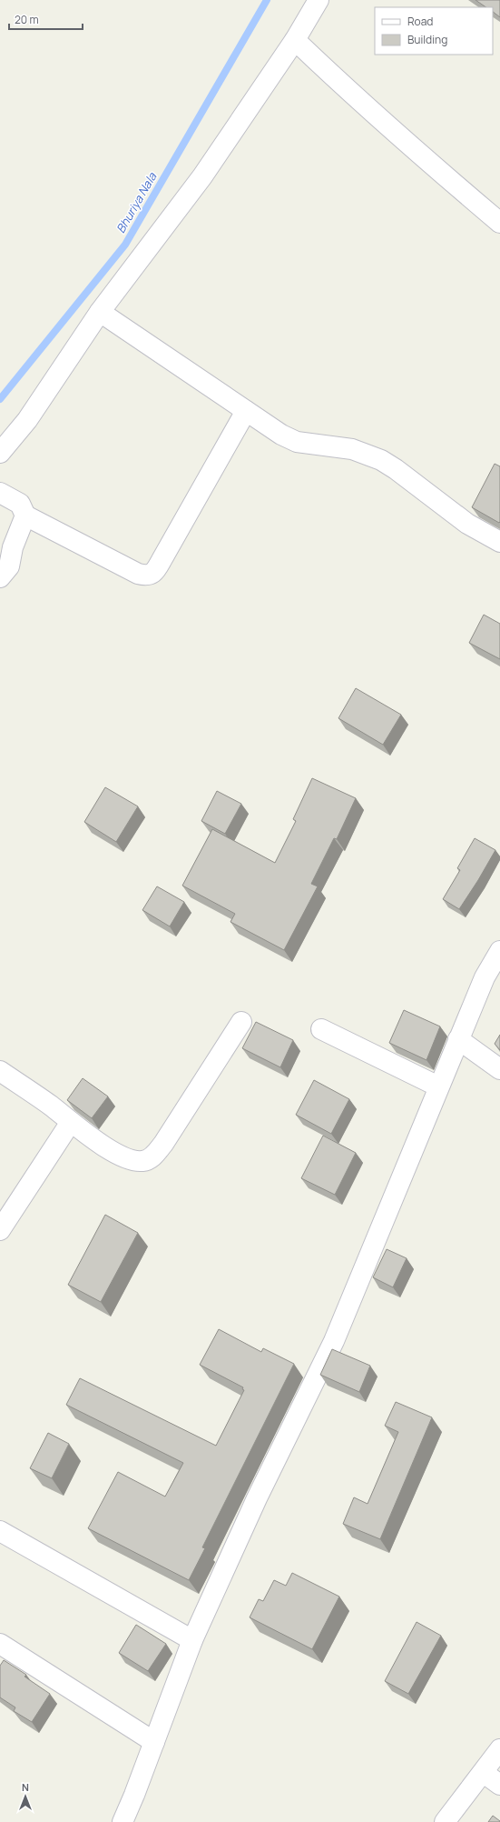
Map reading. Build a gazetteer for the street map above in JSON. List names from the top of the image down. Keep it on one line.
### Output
{"water":["Bhuriya Nala"],"legend":["Road","Building"],"scale_bar":"20 m","north":"top"}
